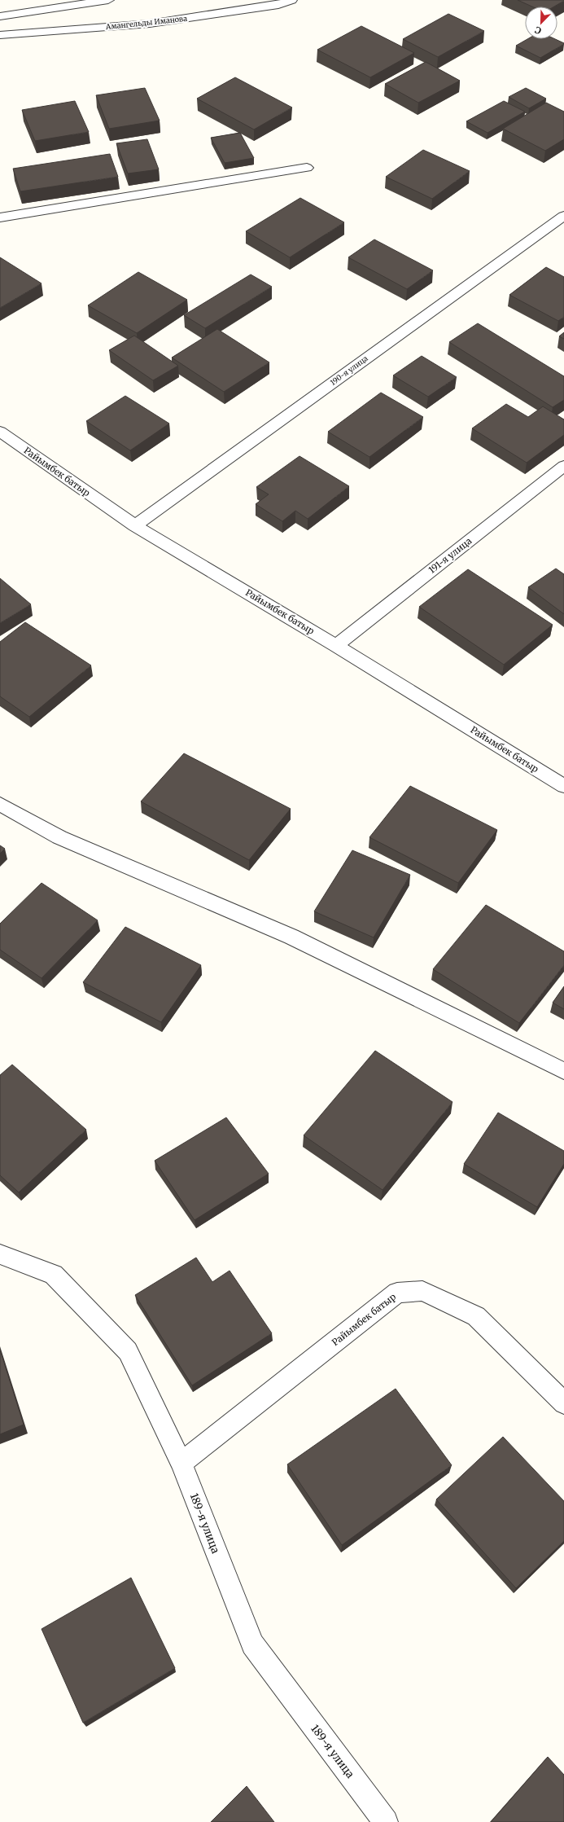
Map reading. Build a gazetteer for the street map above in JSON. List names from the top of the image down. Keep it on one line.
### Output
{"streets":{"street":["Амангельды Иманова","190-я улица","Райымбек батыр","191-я улица","189-я улица"]},"crossings":[["190-я улица","Райымбек батыр"],["Райымбек батыр","191-я улица"],["Райымбек батыр","189-я улица"]],"north":"bottom left"}
